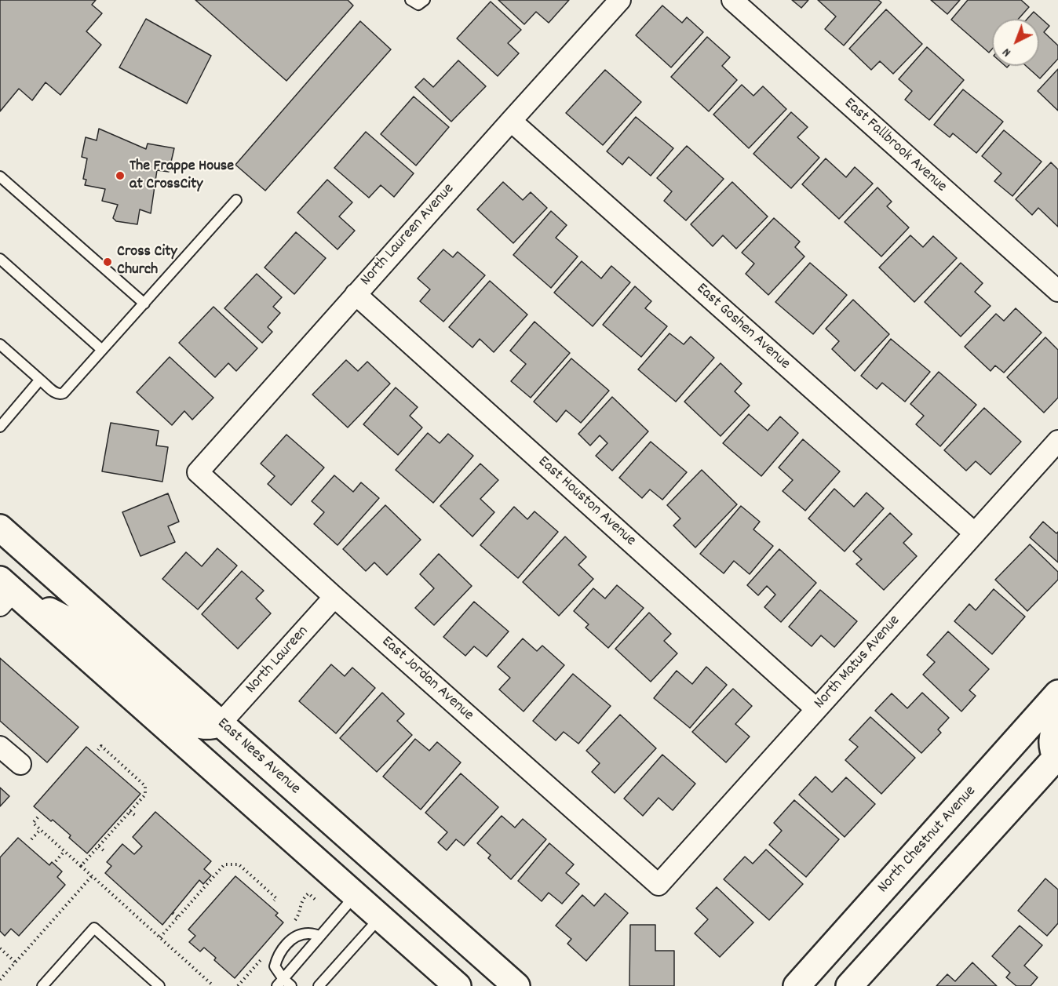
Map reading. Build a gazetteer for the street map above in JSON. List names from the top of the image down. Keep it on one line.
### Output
{"streets":{"main road":["East Nees Avenue","North Chestnut Avenue"],"street":["East Fallbrook Avenue","North Laureen Avenue","East Goshen Avenue","East Houston Avenue","North Laureen","North Matus Avenue","East Jordan Avenue"]},"crossings":[["North Laureen Avenue","East Goshen Avenue"],["North Laureen Avenue","East Houston Avenue"],["North Laureen Avenue","East Jordan Avenue"],["East Goshen Avenue","North Matus Avenue"],["East Houston Avenue","North Matus Avenue"],["North Laureen","East Jordan Avenue"],["North Laureen","East Nees Avenue"],["North Matus Avenue","East Jordan Avenue"]],"places":["The Frappe House at CrossCity","Cross City Church"],"north":"bottom left"}
